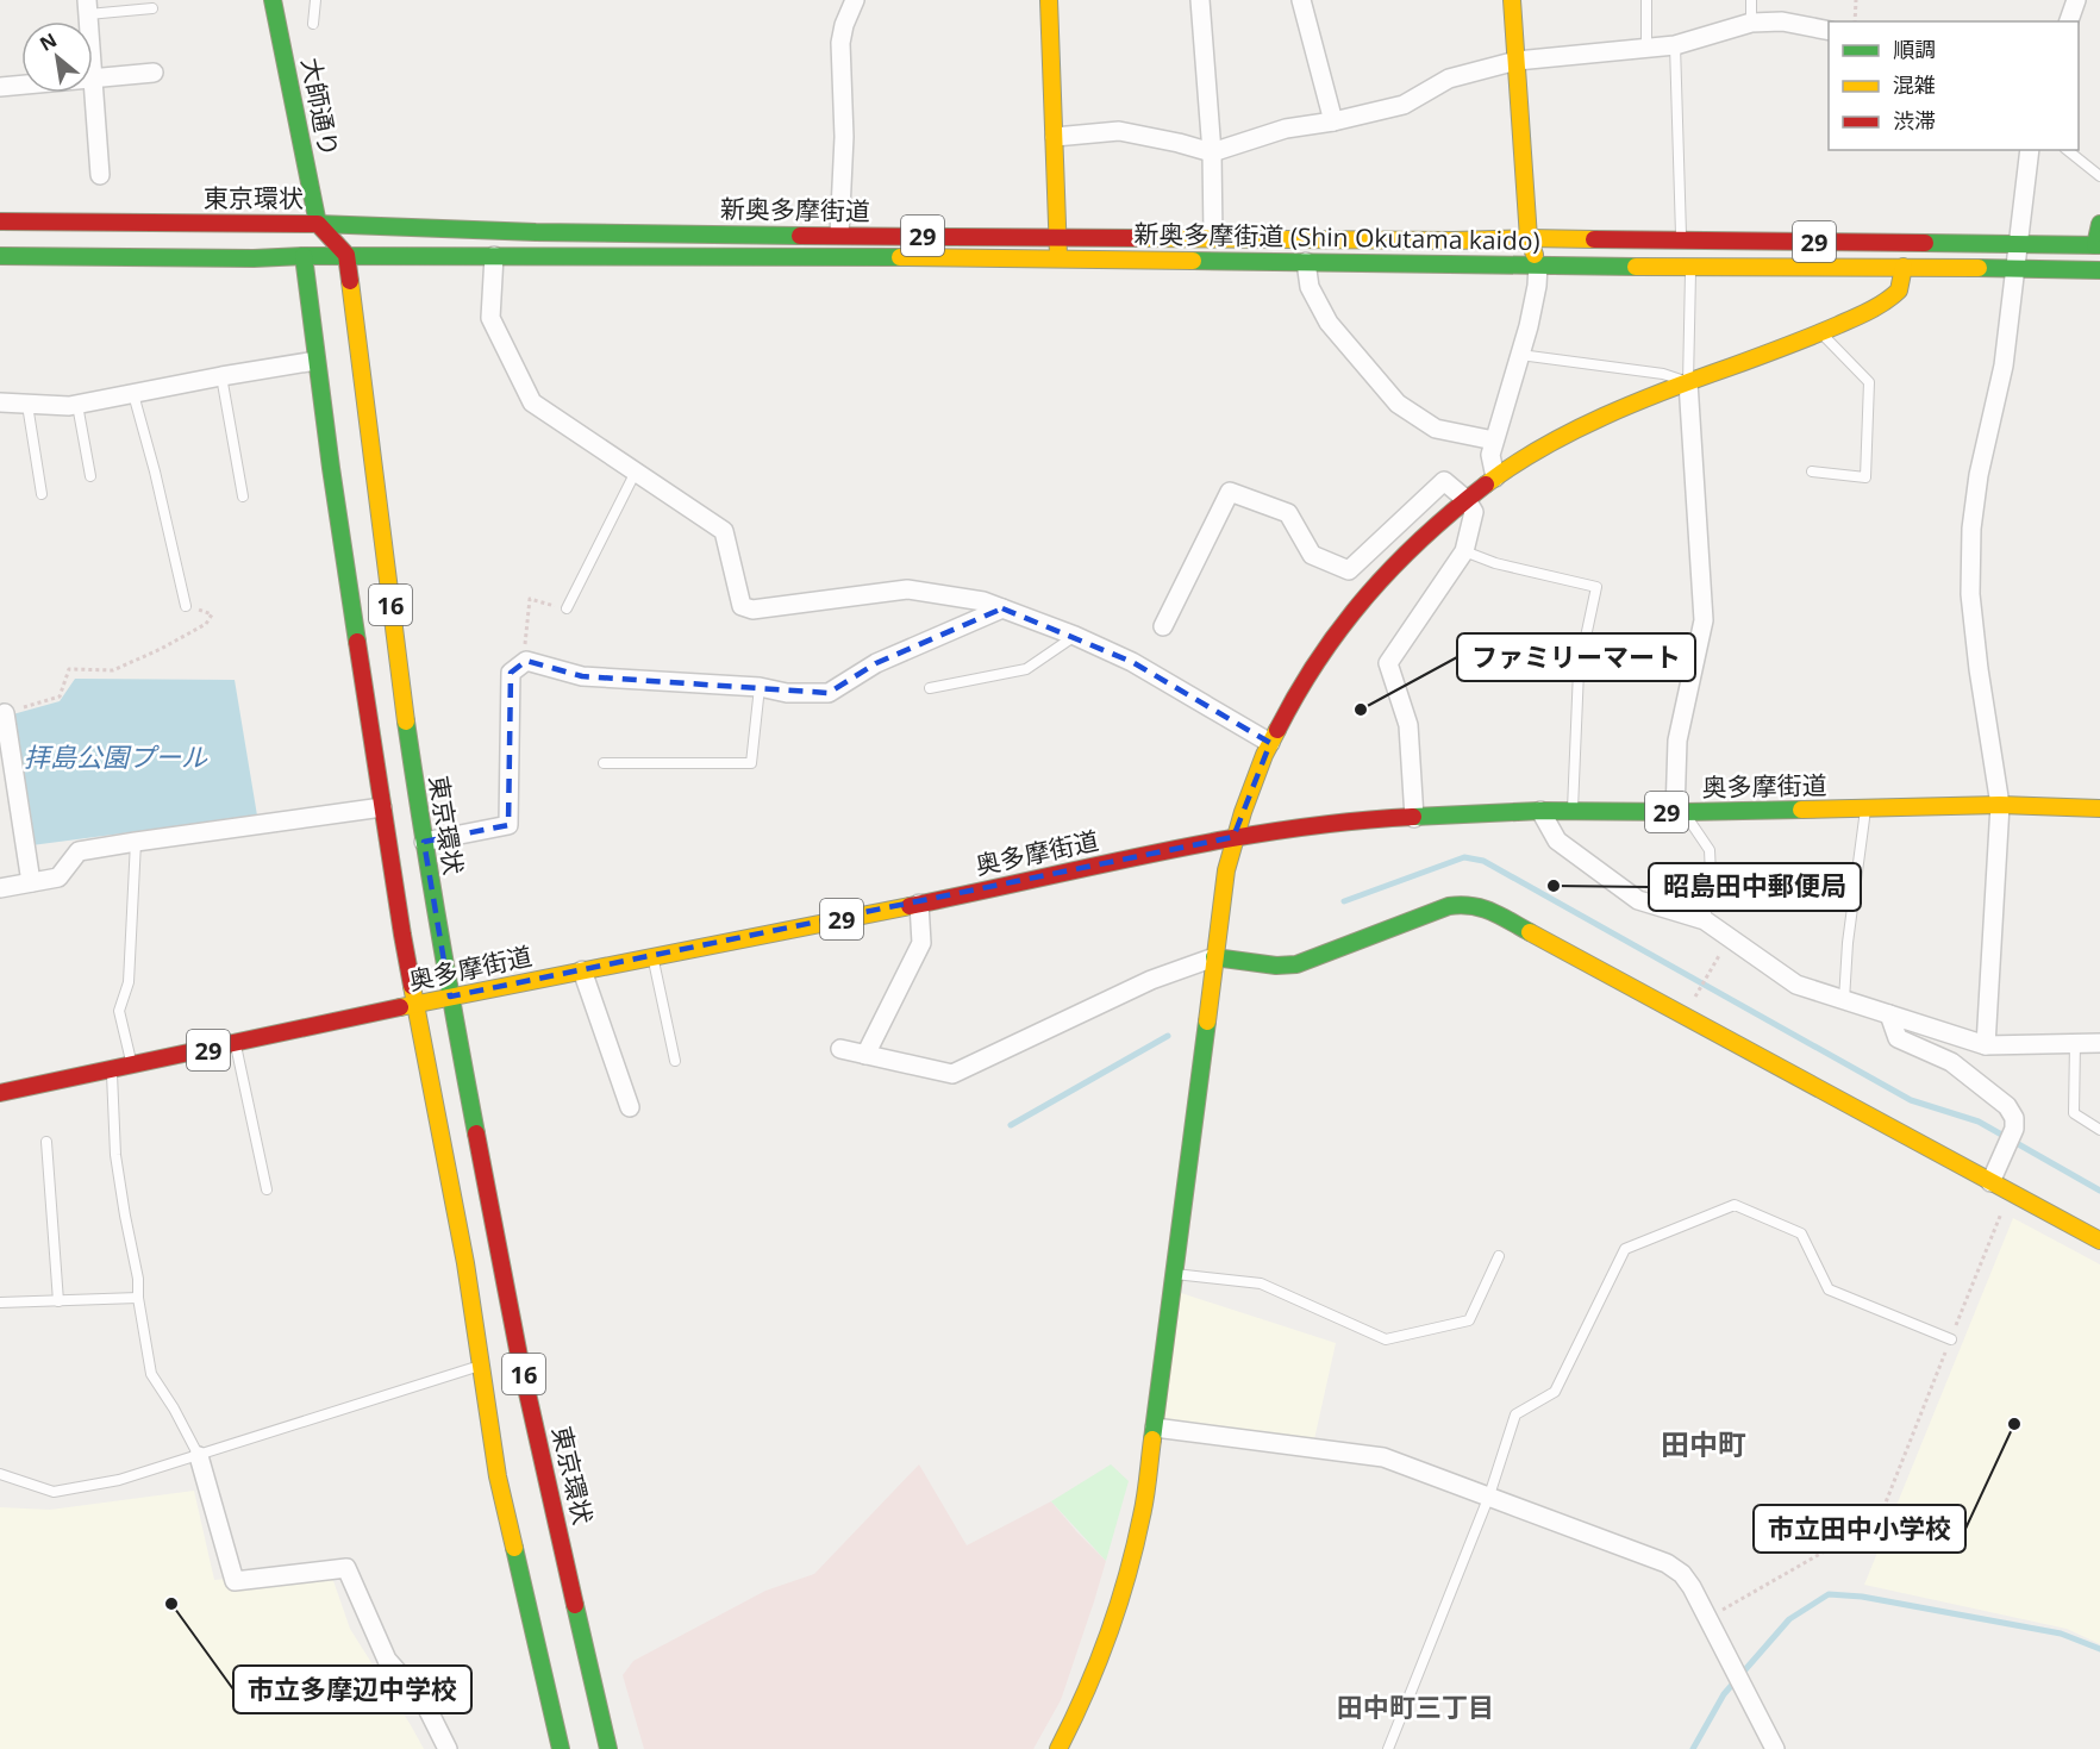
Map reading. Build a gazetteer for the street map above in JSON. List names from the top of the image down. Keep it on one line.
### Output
{"streets":{"main road":["大師通り","東京環状","新奥多摩街道","29","新奥多摩街道 (Shin Okutama kaido)","16","奥多摩街道"]},"crossings":[["大師通り","東京環状"],["大師通り","新奥多摩街道"],["東京環状","新奥多摩街道"],["東京環状","29"],["東京環状","奥多摩街道"],["新奥多摩街道","新奥多摩街道 (Shin Okutama kaido)"],["29","新奥多摩街道 (Shin Okutama kaido)"],["29","16"],["16","奥多摩街道"]],"districts":["田中町","田中町三丁目"],"water":["拝島公園プール"],"places":["ファミリーマート","昭島田中郵便局","市立田中小学校","市立多摩辺中学校"],"legend":["順調","混雑","渋滞"],"north":"top left"}
